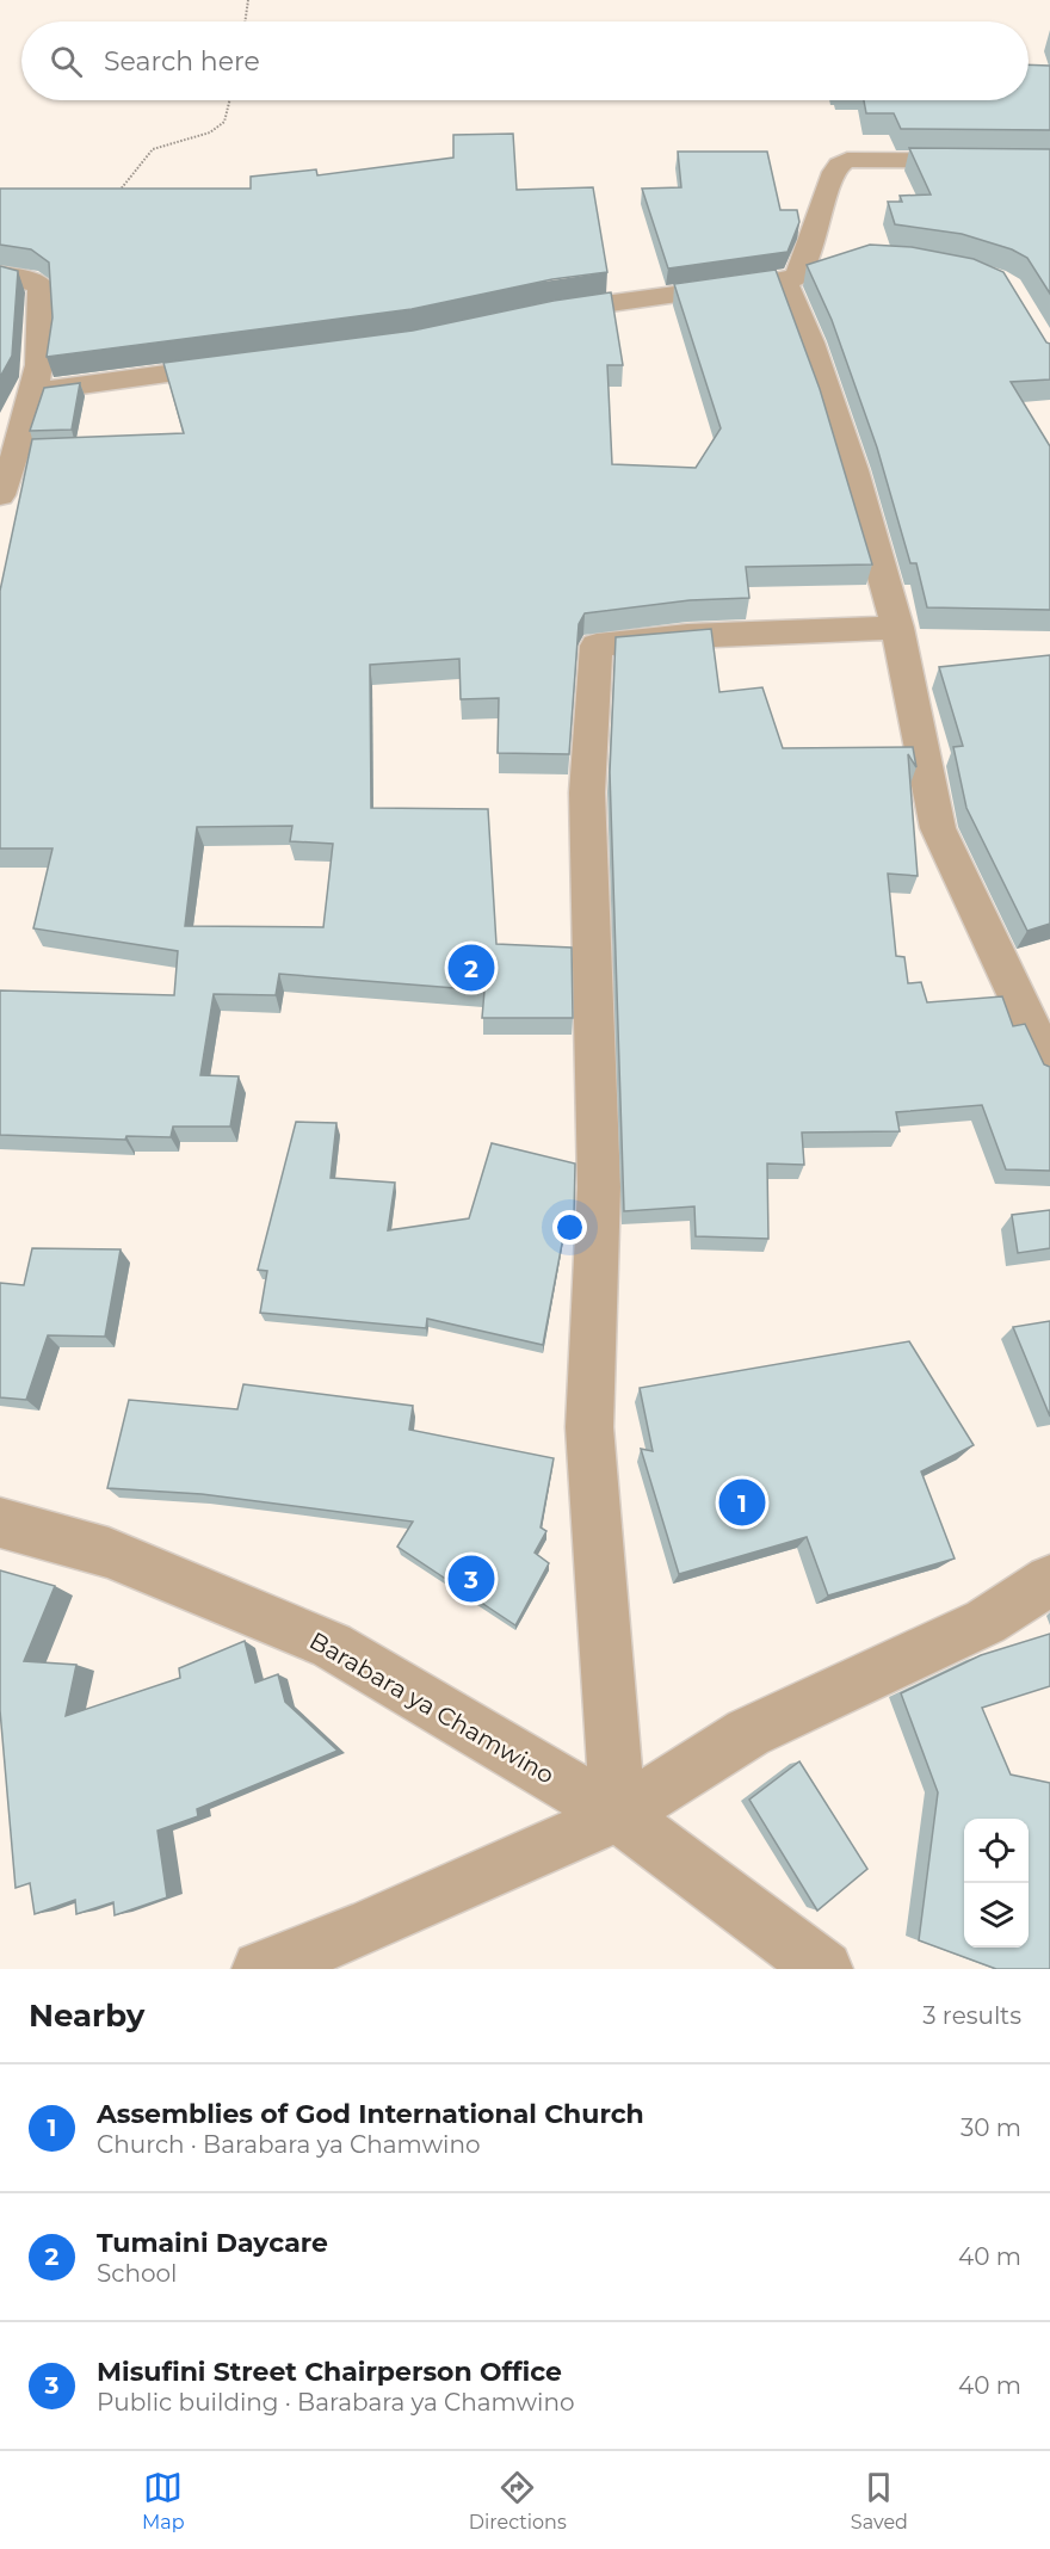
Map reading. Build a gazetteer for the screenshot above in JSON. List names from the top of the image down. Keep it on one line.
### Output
{"streets":{"street":["Barabara ya Chamwino"]},"page":{"search":"Search here","pins":["2","1","3"],"heading":["Nearby","3 results"],"list":[{"mark":"1","name":"Assemblies of God International Church","note":"Church · Barabara ya Chamwino","value":"30 m"},{"mark":"2","name":"Tumaini Daycare","note":"School","value":"40 m"},{"mark":"3","name":"Misufini Street Chairperson Office","note":"Public building · Barabara ya Chamwino","value":"40 m"}],"nav":["Map","Directions","Saved"]}}
